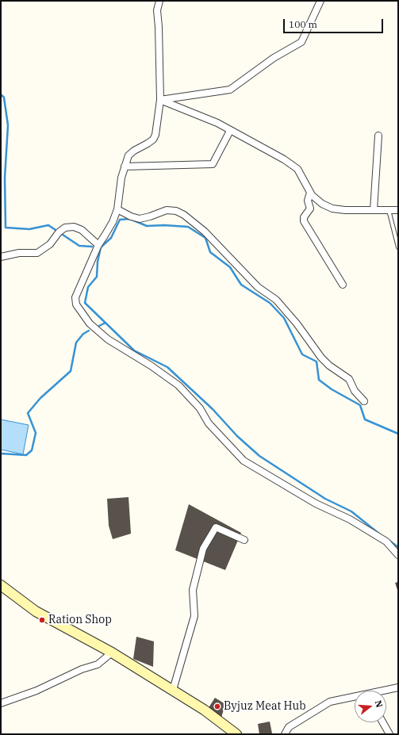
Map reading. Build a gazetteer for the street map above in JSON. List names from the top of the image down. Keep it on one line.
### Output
{"places":["Ration Shop","Byjuz Meat Hub"],"scale_bar":"100 m","north":"right"}
